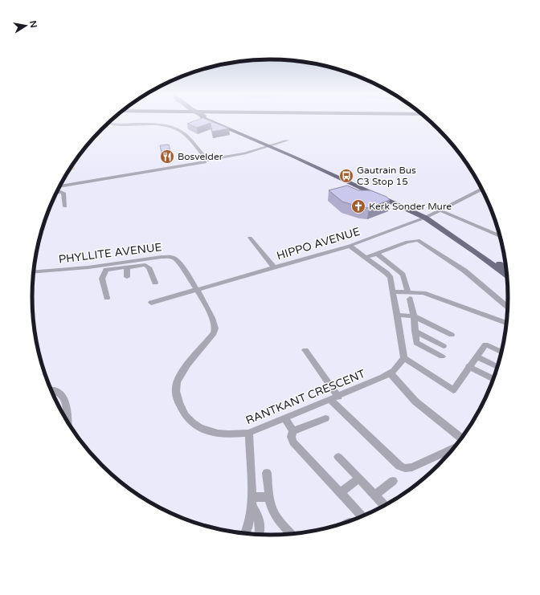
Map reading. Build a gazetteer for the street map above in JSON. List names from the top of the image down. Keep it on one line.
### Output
{"streets":{"street":["HIPPO AVENUE","PHYLLITE AVENUE","RANTKANT CRESCENT"]},"crossings":[["HIPPO AVENUE","PHYLLITE AVENUE"],["HIPPO AVENUE","RANTKANT CRESCENT"],["PHYLLITE AVENUE","RANTKANT CRESCENT"]],"places":{"restaurant":["Bosvelder"],"bus stop":["Gautrain Bus C3 Stop 15"],"church":["Kerk Sonder Mure"]},"north":"right"}
